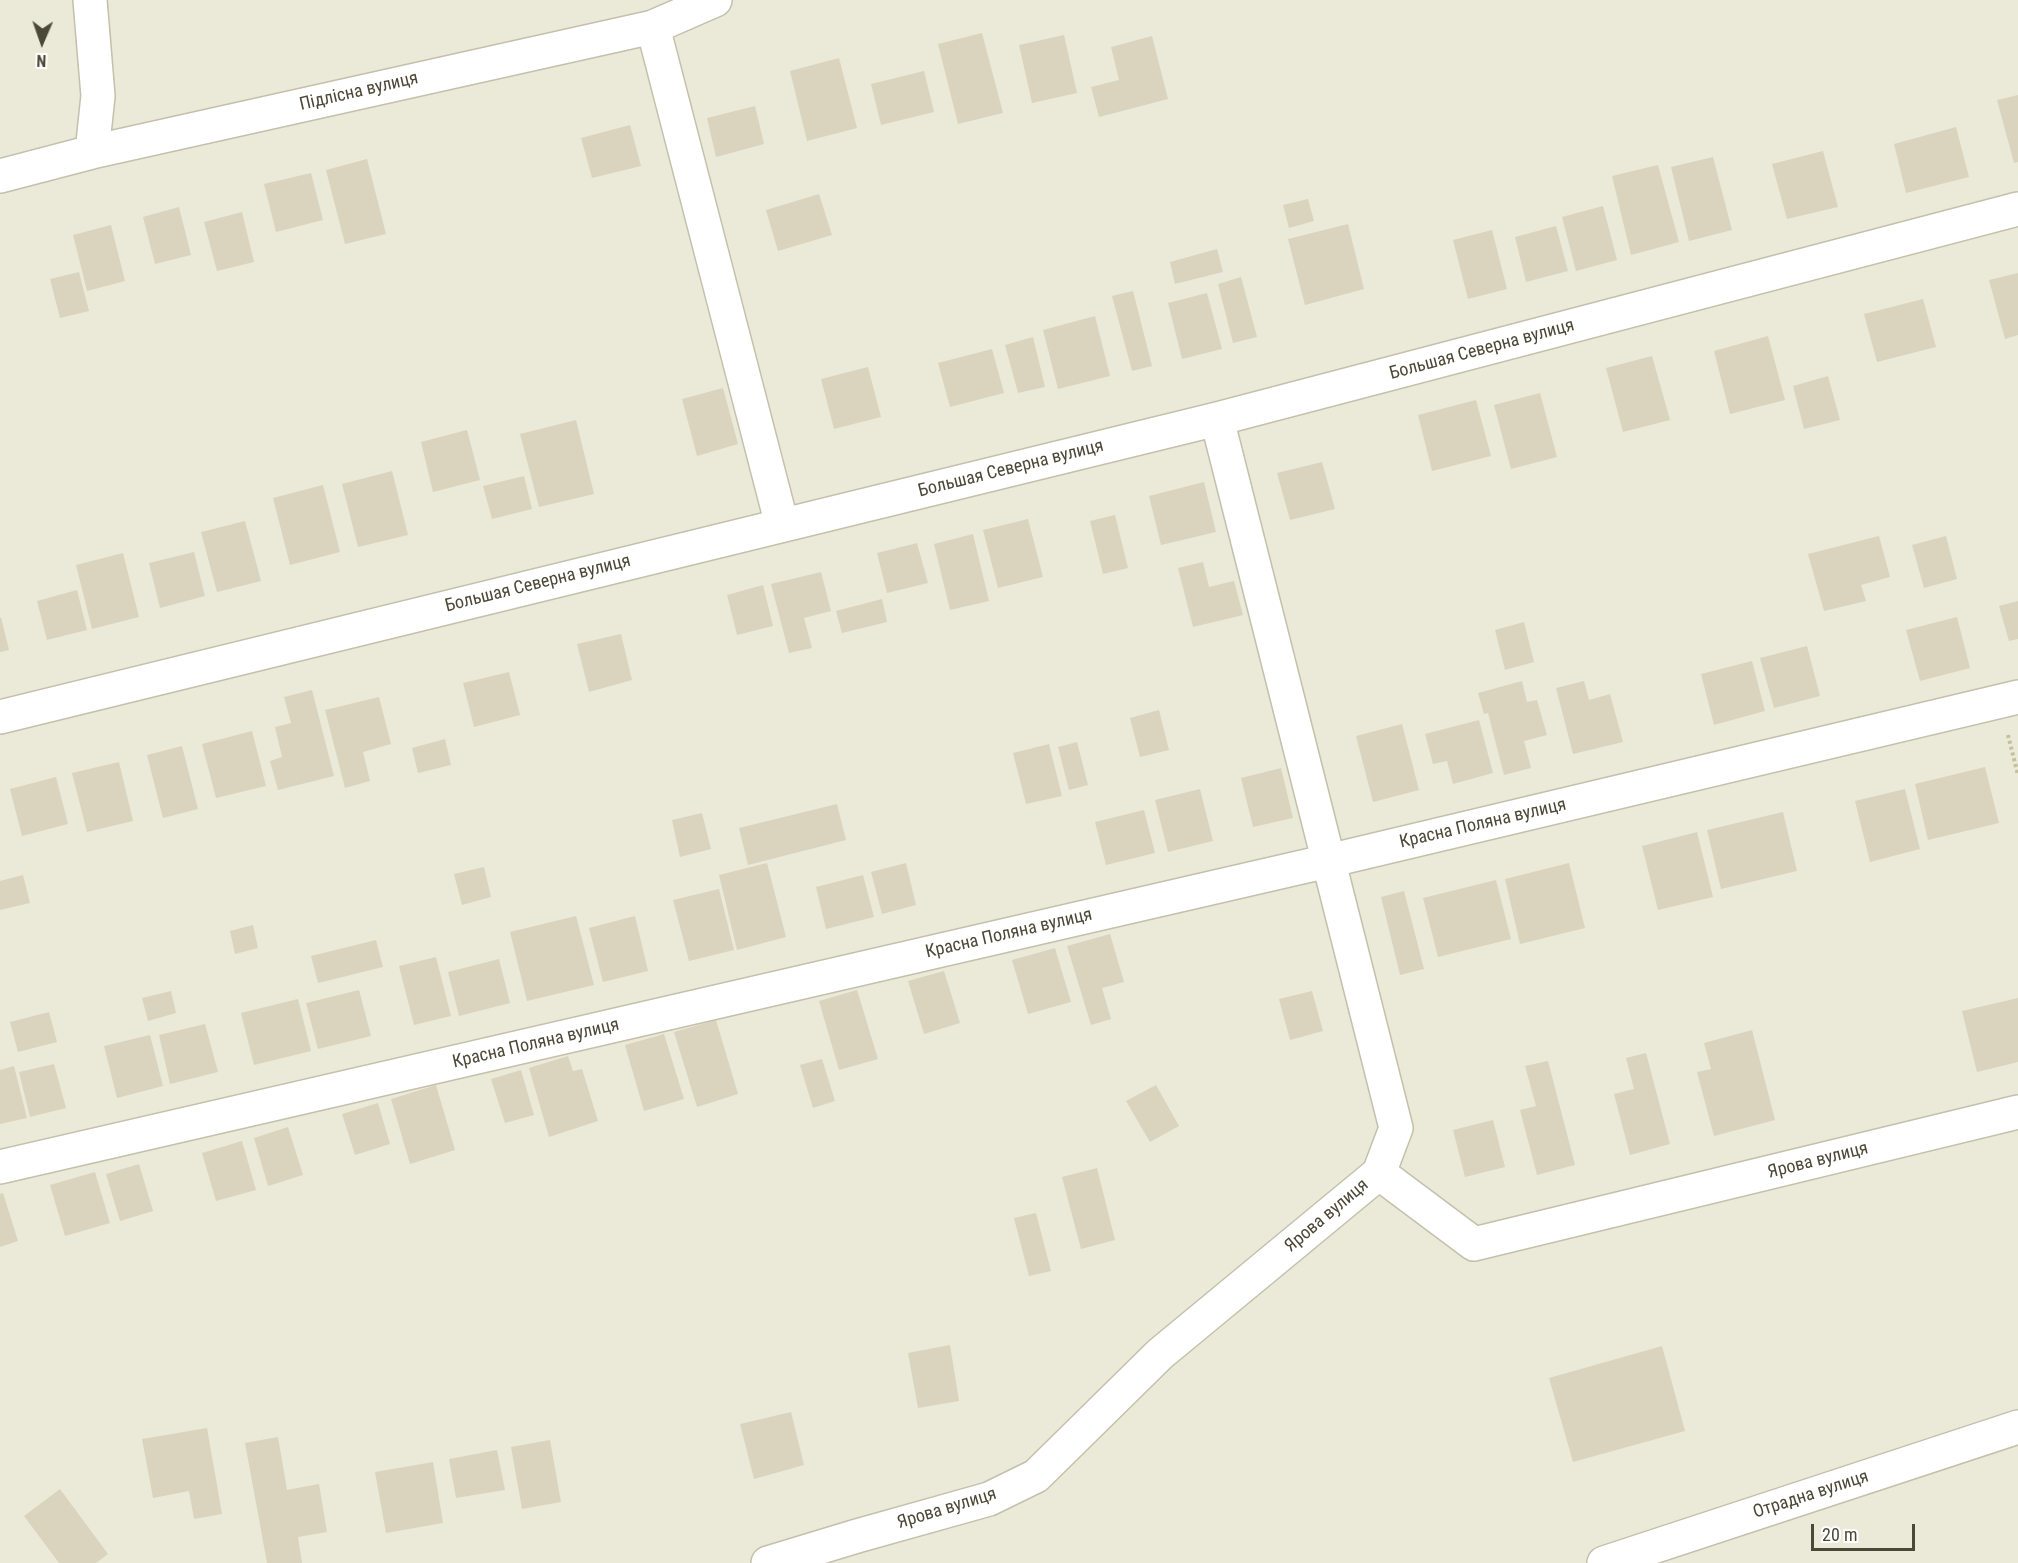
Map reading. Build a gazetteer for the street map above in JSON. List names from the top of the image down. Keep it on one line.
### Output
{"streets":{"street":["Підлісна вулиця","Большая Северна вулиця","Красна Поляна вулиця","Ярова вулиця","Отрадна вулиця"]},"scale_bar":"20 m","north":"bottom"}
